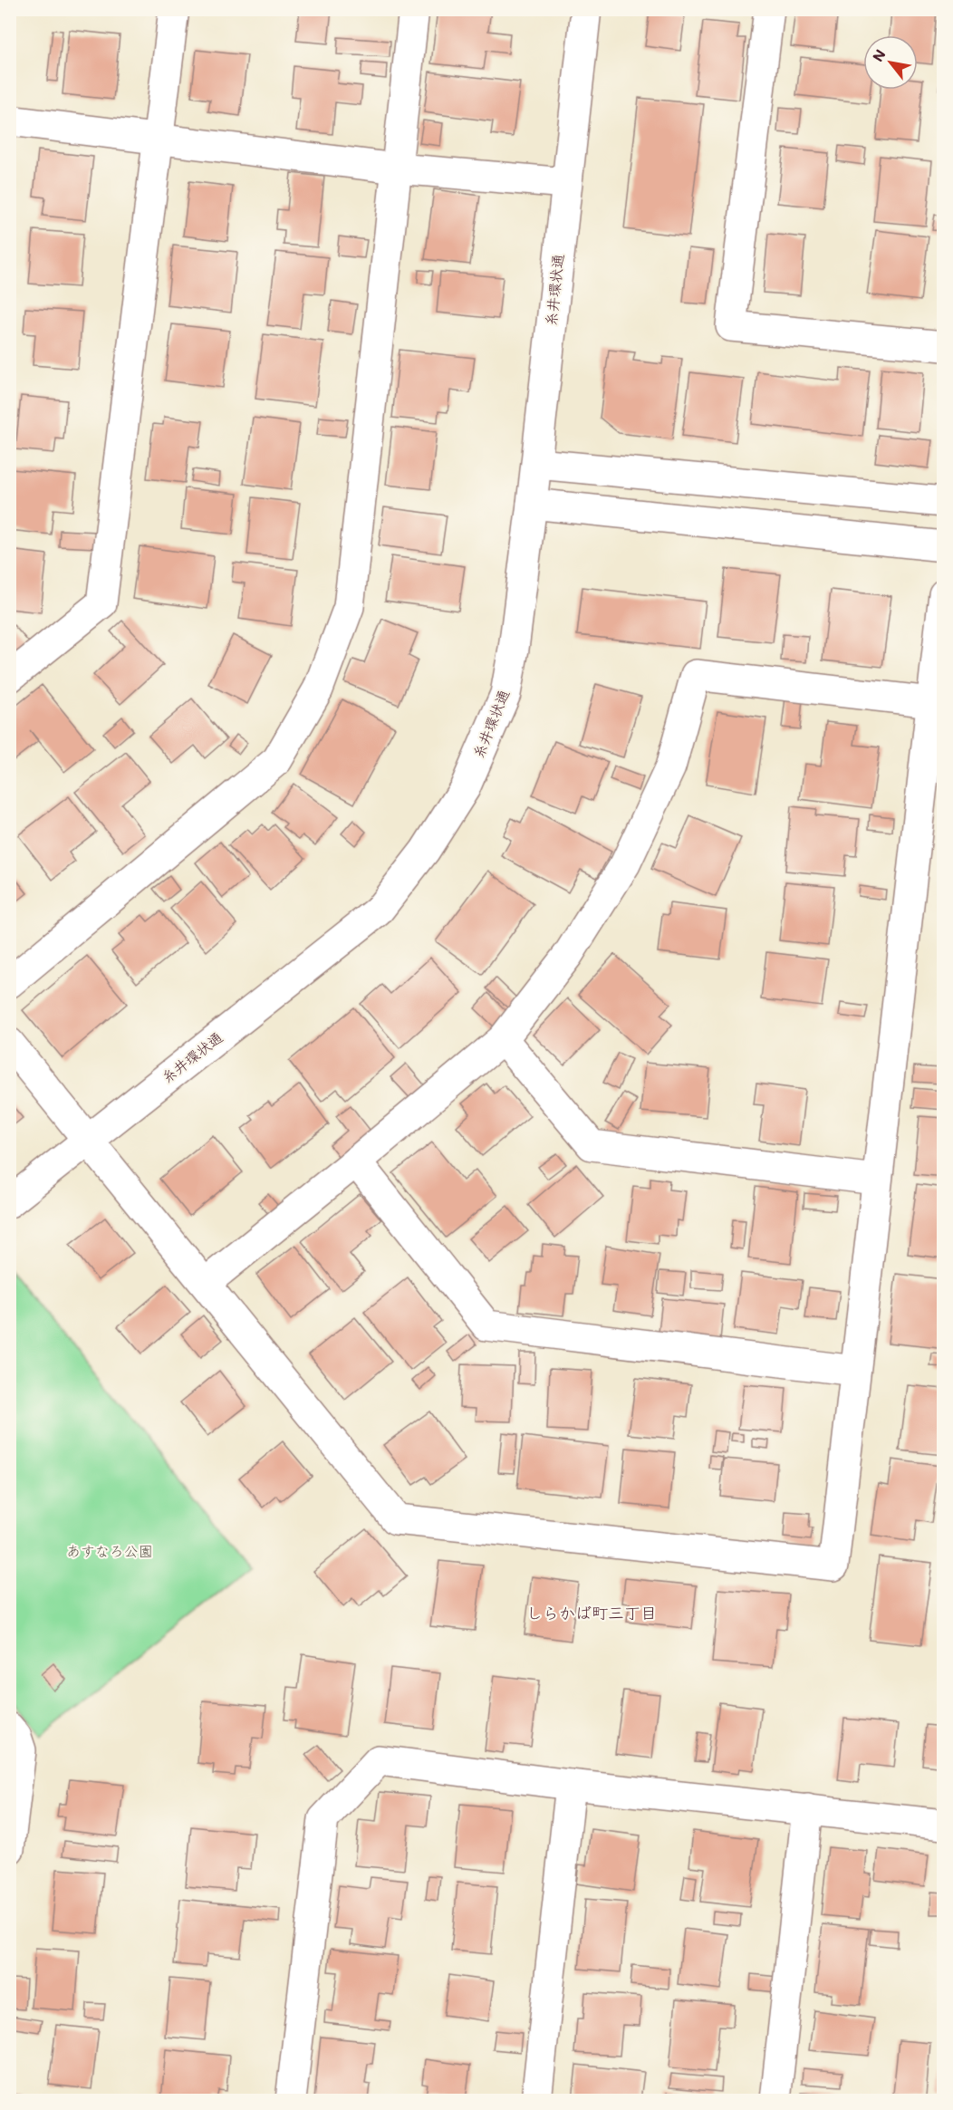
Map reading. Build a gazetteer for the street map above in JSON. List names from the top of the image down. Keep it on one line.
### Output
{"streets":{"street":["糸井環状通"]},"districts":["しらかば町三丁目"],"parks":["あすなろ公園"],"north":"top left"}
